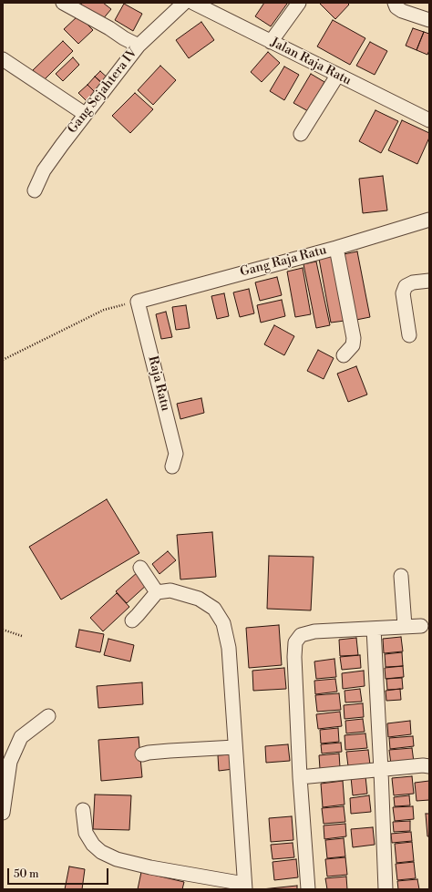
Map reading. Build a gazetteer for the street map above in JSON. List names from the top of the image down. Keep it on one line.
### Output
{"streets":{"street":["Jalan Raja Ratu","Gang Sejahtera IV","Gang Raja Ratu","Raja Ratu"]},"crossings":[["Gang Raja Ratu","Raja Ratu"]],"scale_bar":"50 m"}
